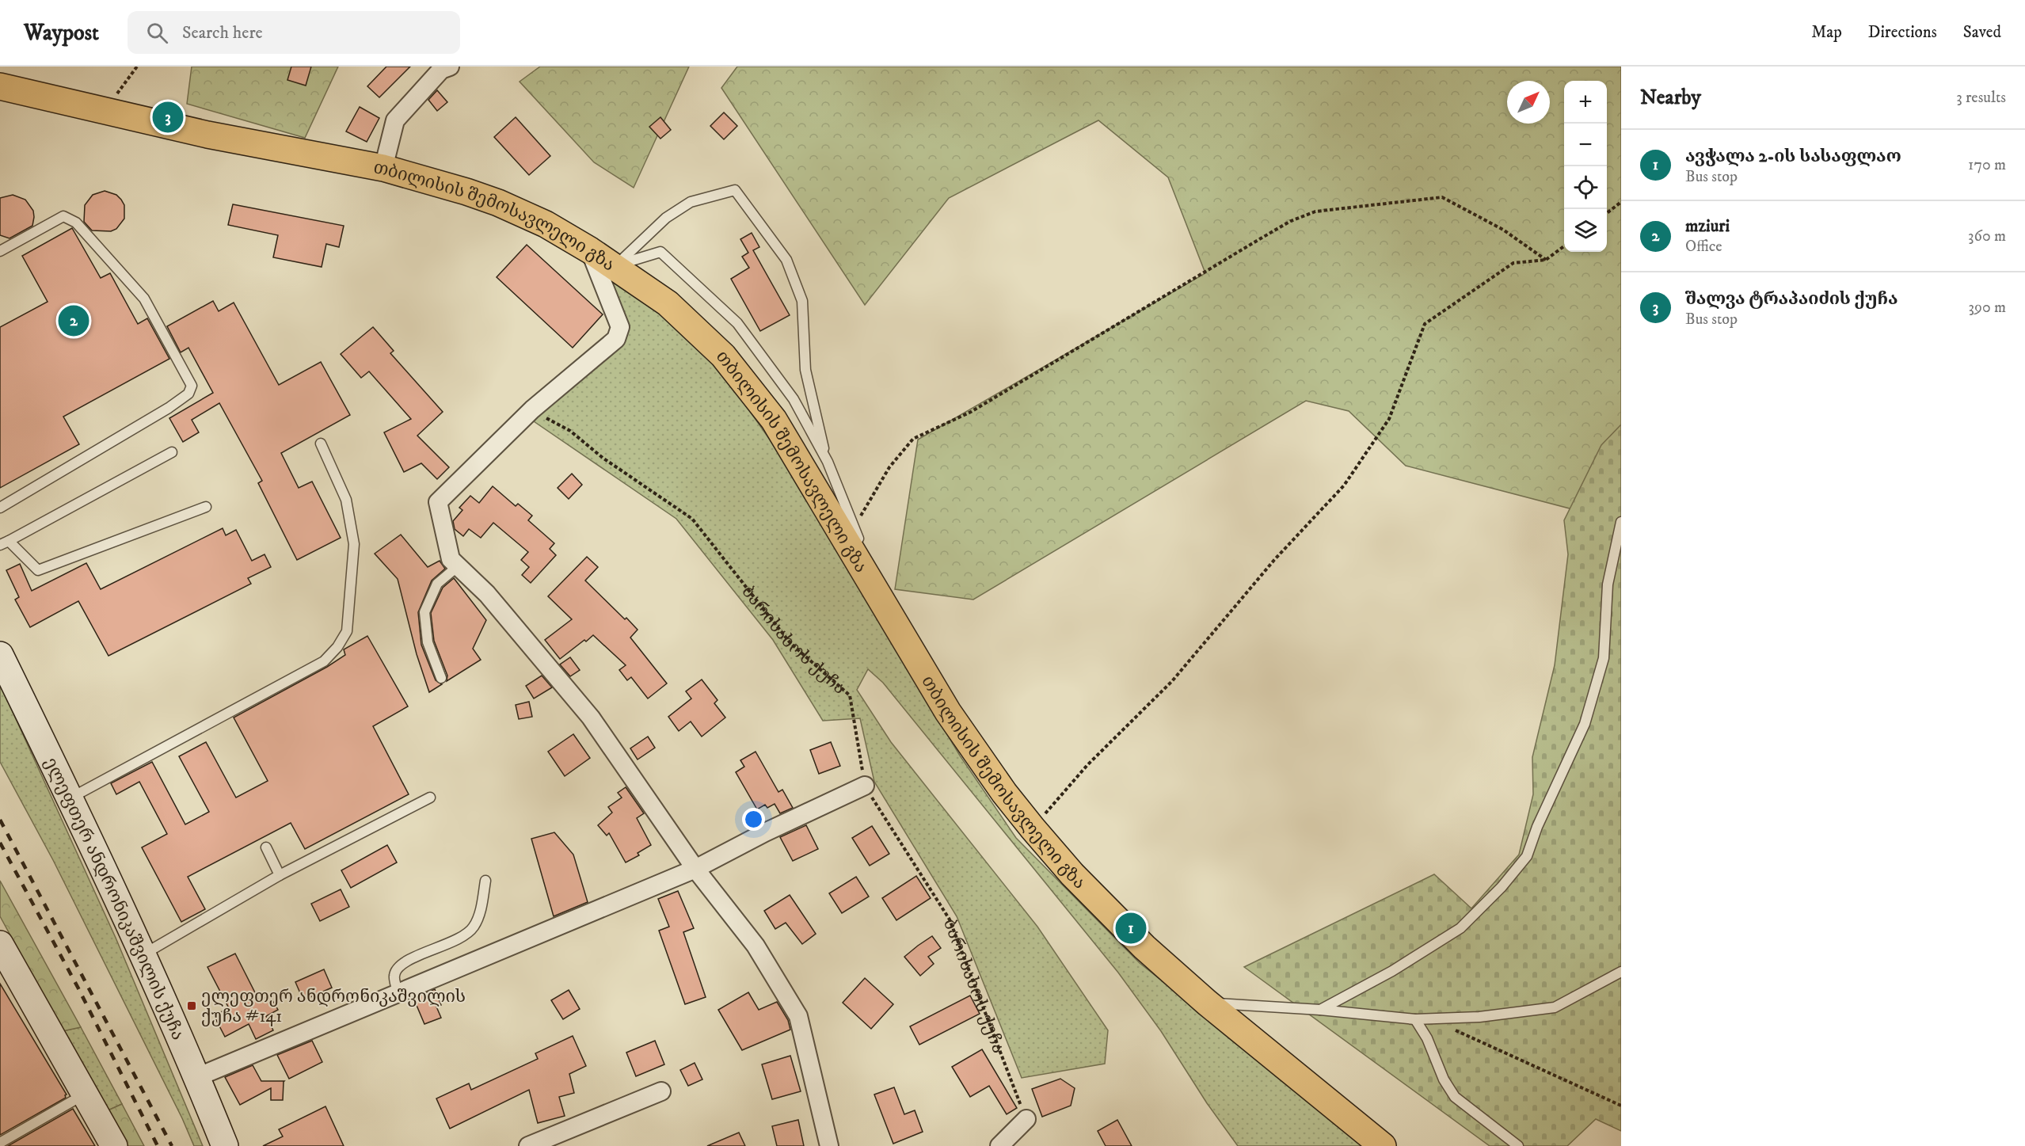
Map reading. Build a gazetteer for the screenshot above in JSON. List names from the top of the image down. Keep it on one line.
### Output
{"streets":{"highway":["თბილისის შემოსავლელი გზა"],"main road":["ელეფთერ ანდრონიკაშვილის ქუჩა"],"path":["ბარისახოს ქუჩა"]},"places":{"transit":["ელეფთერ ანდრონიკაშვილის ქუჩა #141"]},"north":"top right","page":{"header":"Waypost","search":"Search here","nav":["Map","Directions","Saved"],"heading":["Nearby","3 results"],"map_buttons":["+","−"],"pins":["3","2","1"],"list":[{"mark":"1","name":"ავჭალა 2-ის სასაფლაო","note":"Bus stop","value":"170 m"},{"mark":"2","name":"mziuri","note":"Office","value":"360 m"},{"mark":"3","name":"შალვა ტრაპაიძის ქუჩა","note":"Bus stop","value":"390 m"}]}}
